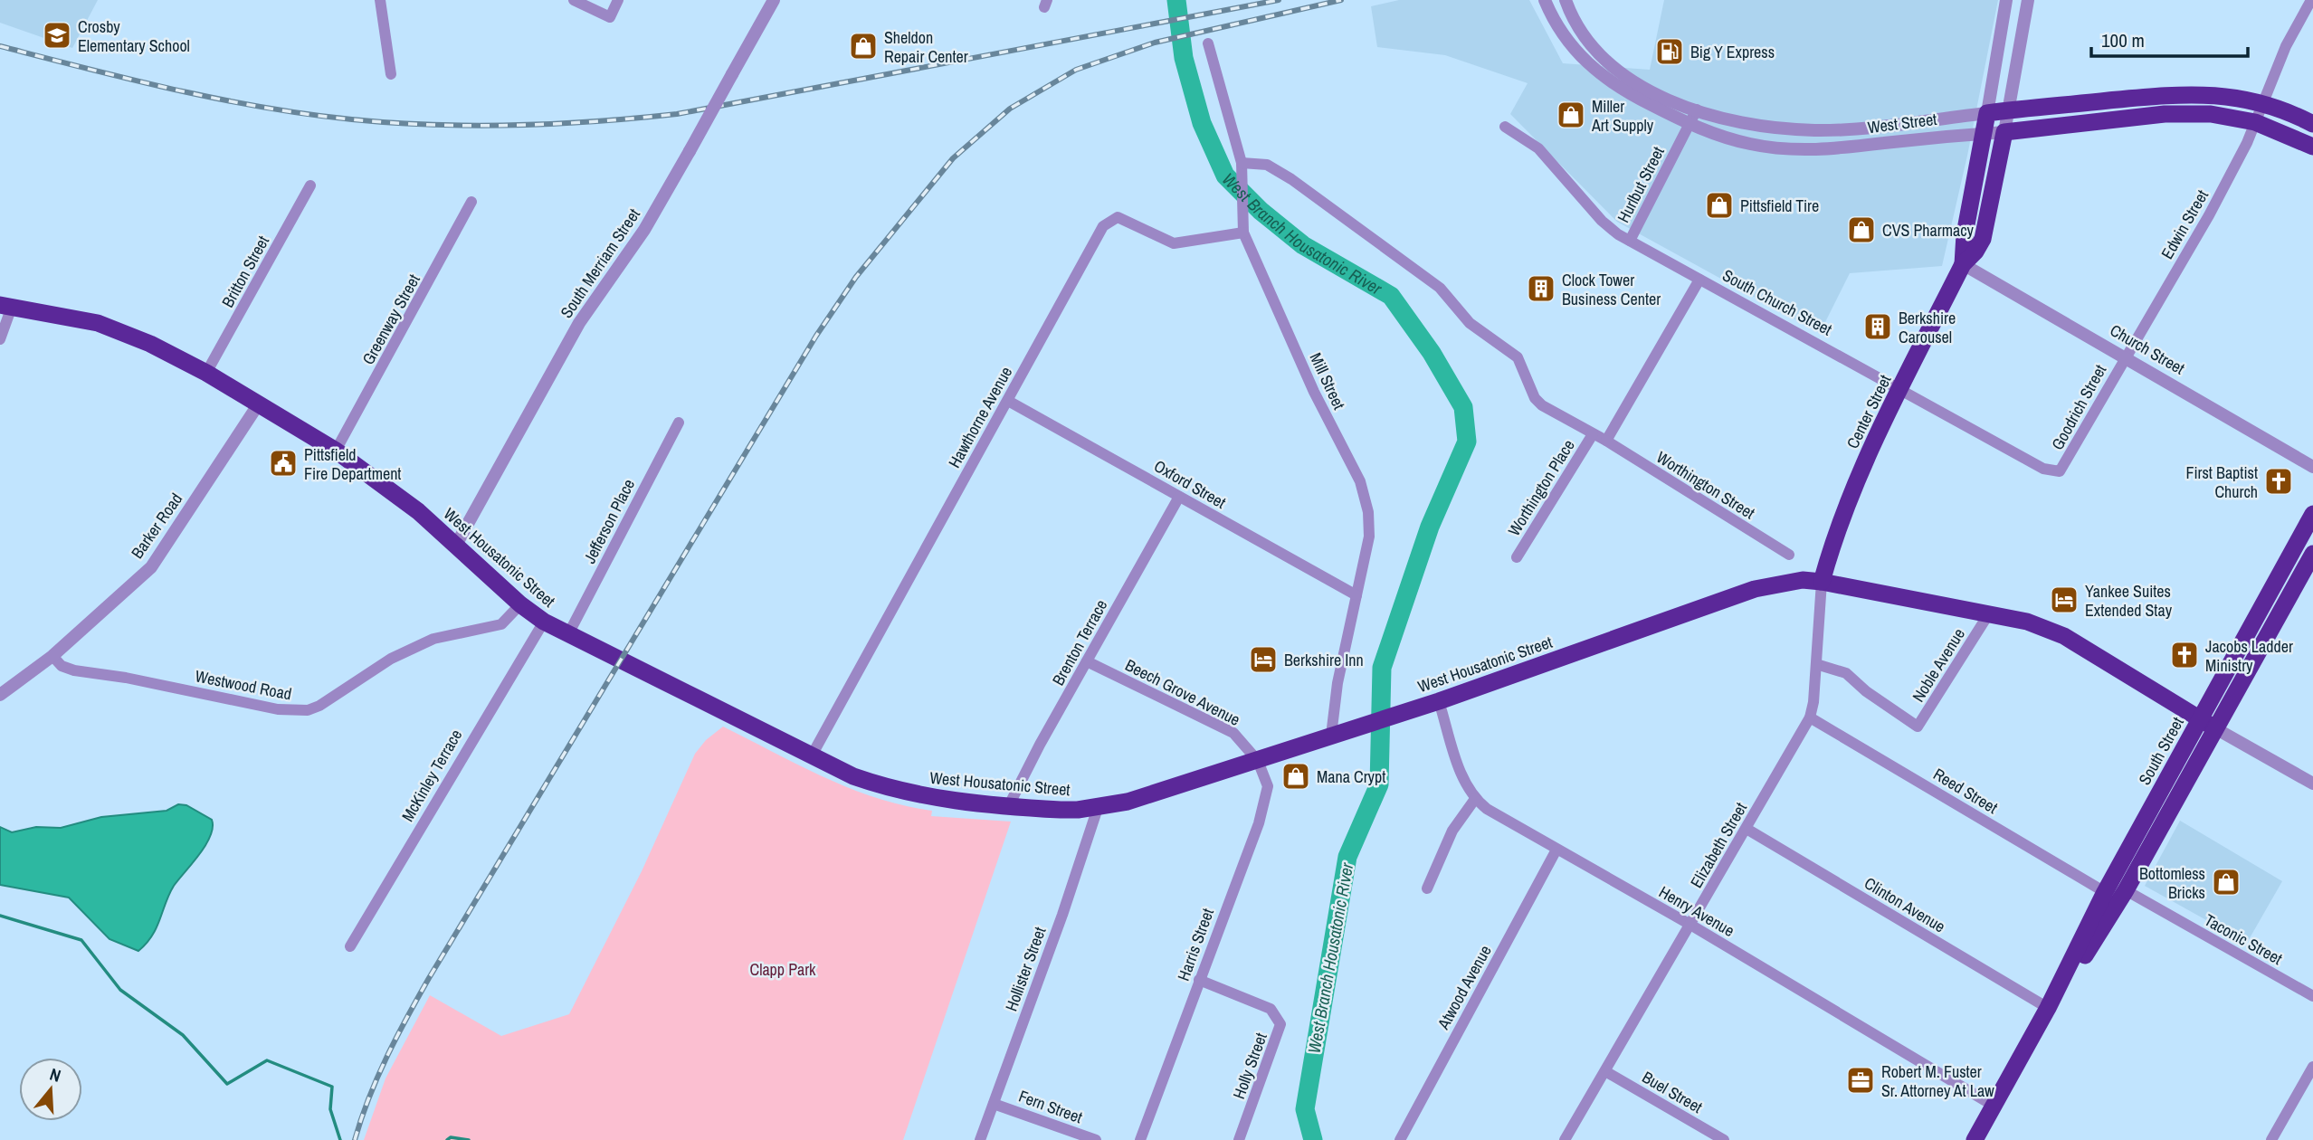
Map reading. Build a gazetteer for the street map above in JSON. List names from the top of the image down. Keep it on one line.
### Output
{"streets":{"highway":["West Street","Center Street","West Housatonic Street","South Street"],"street":["Hurlbut Street","Edwin Street","South Merriam Street","Britton Street","South Church Street","Greenway Street","Church Street","Mill Street","Goodrich Street","Hawthorne Avenue","Oxford Street","Worthington Street","Worthington Place","Jefferson Place","Barker Road","Brenton Terrace","Noble Avenue","Westwood Road","Beech Grove Avenue","McKinley Terrace","Reed Street","Elizabeth Street","Clinton Avenue","Henry Avenue","Taconic Street","Harris Street","Hollister Street","Atwood Avenue","Holly Street","Buel Street","Fern Street"]},"crossings":[["West Street","Hurlbut Street"],["West Street","Edwin Street"],["West Street","Center Street"],["Hurlbut Street","South Church Street"],["Edwin Street","Church Street"],["Edwin Street","Goodrich Street"],["South Merriam Street","West Housatonic Street"],["Britton Street","West Housatonic Street"],["South Church Street","Goodrich Street"],["South Church Street","Center Street"],["Greenway Street","West Housatonic Street"],["Church Street","Goodrich Street"],["Church Street","Center Street"],["Mill Street","Hawthorne Avenue"],["Mill Street","Oxford Street"],["Mill Street","Worthington Street"],["Mill Street","West Housatonic Street"],["Center Street","West Housatonic Street"],["Center Street","Elizabeth Street"],["Hawthorne Avenue","Oxford Street"],["Hawthorne Avenue","West Housatonic Street"],["Oxford Street","Brenton Terrace"],["Worthington Street","Worthington Place"],["Jefferson Place","West Housatonic Street"],["Barker Road","West Housatonic Street"],["Barker Road","Westwood Road"],["West Housatonic Street","Brenton Terrace"],["West Housatonic Street","Noble Avenue"],["West Housatonic Street","Westwood Road"],["West Housatonic Street","Beech Grove Avenue"],["West Housatonic Street","South Street"],["West Housatonic Street","McKinley Terrace"],["West Housatonic Street","Elizabeth Street"],["West Housatonic Street","Harris Street"],["West Housatonic Street","Hollister Street"],["Brenton Terrace","Beech Grove Avenue"],["Noble Avenue","Elizabeth Street"],["Beech Grove Avenue","Harris Street"],["South Street","Reed Street"],["South Street","Clinton Avenue"],["South Street","Henry Avenue"],["South Street","Taconic Street"],["Reed Street","Elizabeth Street"],["Elizabeth Street","Clinton Avenue"],["Elizabeth Street","Henry Avenue"],["Elizabeth Street","Buel Street"],["Henry Avenue","Atwood Avenue"],["Harris Street","Holly Street"],["Hollister Street","Fern Street"]],"water":["West Branch Housatonic River"],"parks":["Clapp Park"],"places":{"school or university":["Crosby Elementary School"],"shop":["Sheldon Repair Center","Miller Art Supply","Pittsfield Tire","CVS Pharmacy","Mana Crypt","Bottomless Bricks"],"fuel station":["Big Y Express"],"building":["Clock Tower Business Center","Berkshire Carousel"],"public building":["Pittsfield Fire Department"],"church":["First Baptist Church","Jacobs Ladder Ministry"],"hotel":["Yankee Suites Extended Stay","Berkshire Inn"],"office":["Robert M. Fuster Sr. Attorney At Law"]},"scale_bar":"100 m","north":"top"}
